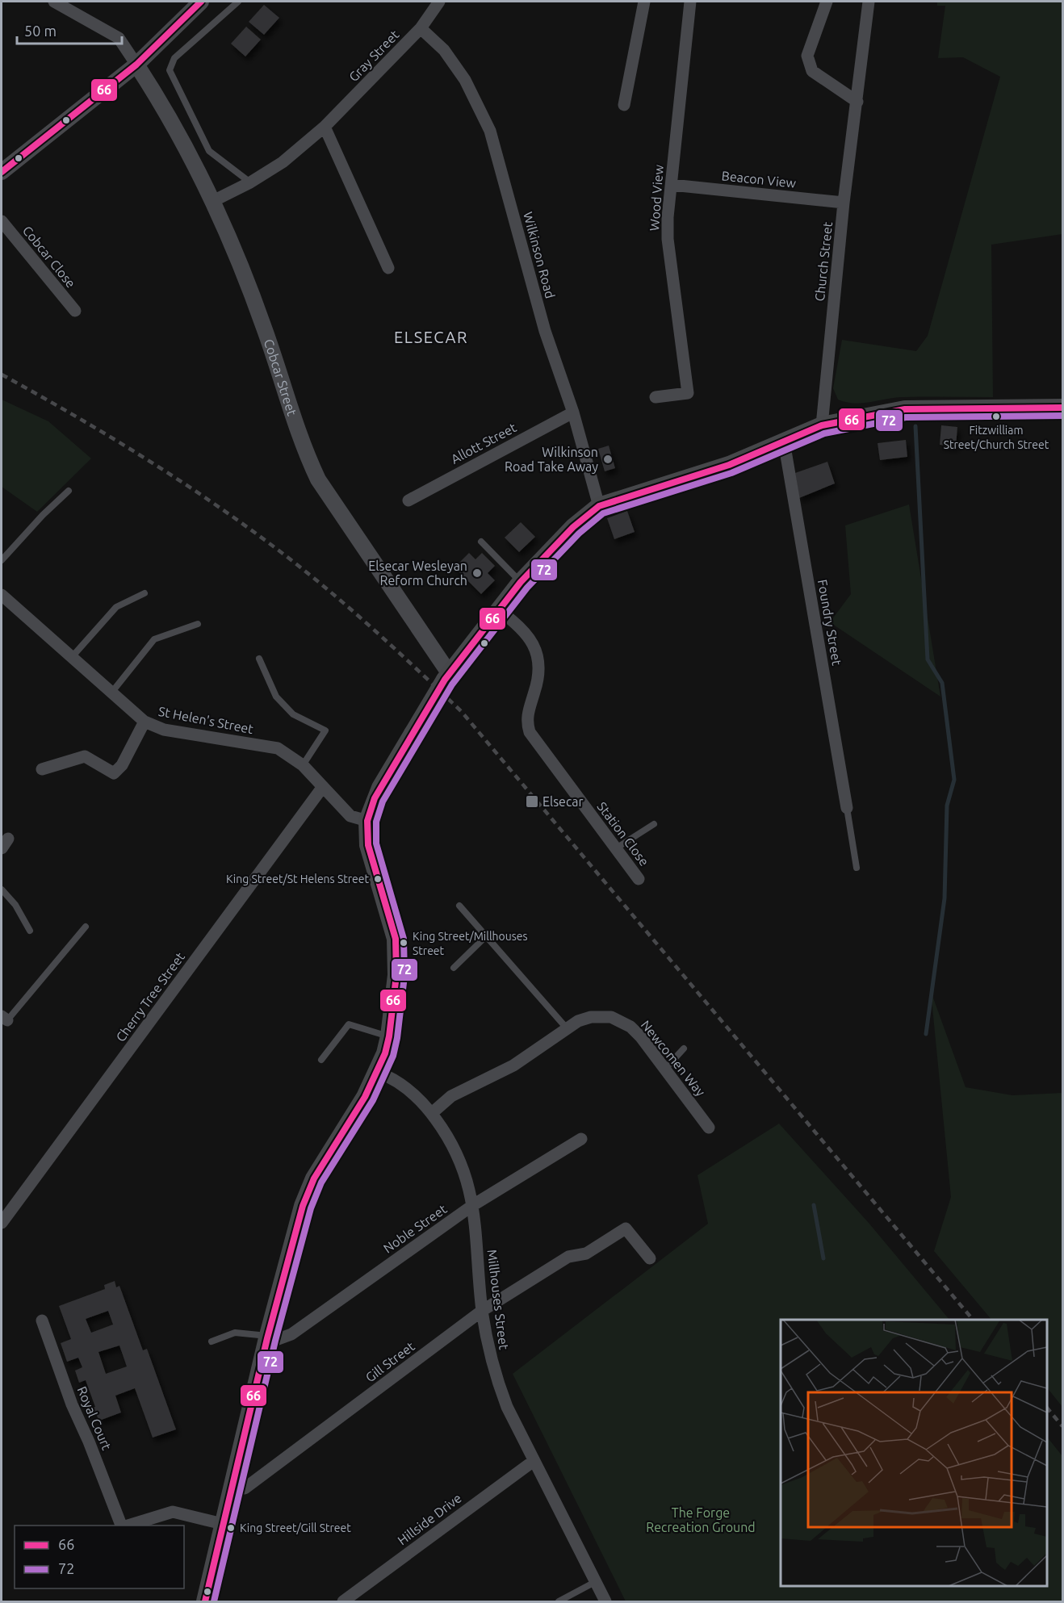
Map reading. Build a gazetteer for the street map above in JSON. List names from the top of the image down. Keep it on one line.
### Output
{"streets":{"street":["Gray Street","Beacon View","Wood View","Wilkinson Road","Cobcar Close","Church Street","Cobcar Street","Allott Street","Foundry Street","St Helen's Street","Station Close","Cherry Tree Street","Newcomen Way","Noble Street","Millhouses Street","Gill Street","Royal Court","Hillside Drive"]},"crossings":[["Gray Street","Wilkinson Road"],["Gray Street","Cobcar Street"],["Beacon View","Wood View"],["Beacon View","Church Street"],["Wilkinson Road","Allott Street"],["St Helen's Street","Cherry Tree Street"],["Newcomen Way","Millhouses Street"],["Noble Street","Millhouses Street"],["Millhouses Street","Gill Street"],["Millhouses Street","Hillside Drive"]],"districts":["ELSECAR"],"parks":["The Forge Recreation Ground"],"places":{"other":["Fitzwilliam Street/Church Street","Wilkinson Road Take Away","Elsecar Wesleyan Reform Church","King Street/St Helens Street","King Street/Millhouses Street","King Street/Gill Street"],"transit":["Elsecar"]},"lines":["transit line 66","transit line 72"],"legend":["66","72"],"scale_bar":"50 m"}
